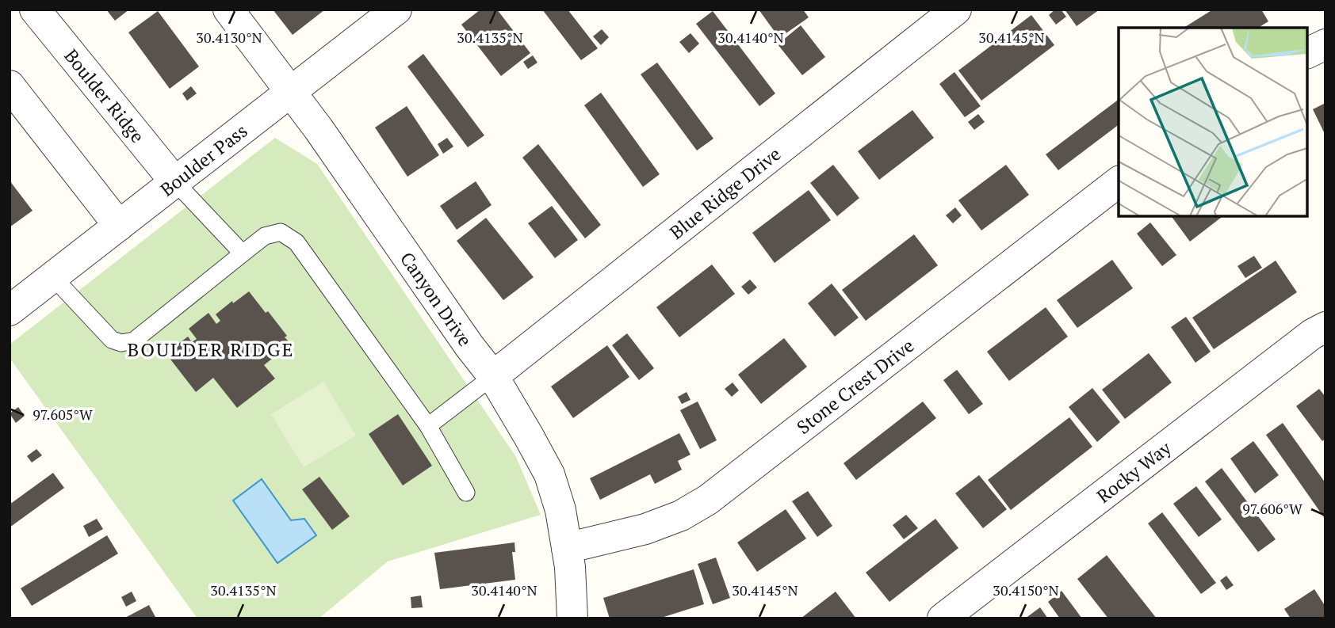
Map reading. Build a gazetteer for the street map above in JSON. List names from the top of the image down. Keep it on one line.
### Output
{"streets":{"street":["Boulder Ridge","Boulder Pass","Blue Ridge Drive","Canyon Drive","Stone Crest Drive","Rocky Way"]},"crossings":[["Boulder Ridge","Boulder Pass"],["Boulder Pass","Canyon Drive"],["Blue Ridge Drive","Canyon Drive"],["Canyon Drive","Stone Crest Drive"]],"districts":["BOULDER RIDGE"],"coordinates":["30.4130°N","30.4135°N","30.4140°N","30.4145°N","97.605°W","97.606°W","30.4150°N"]}
